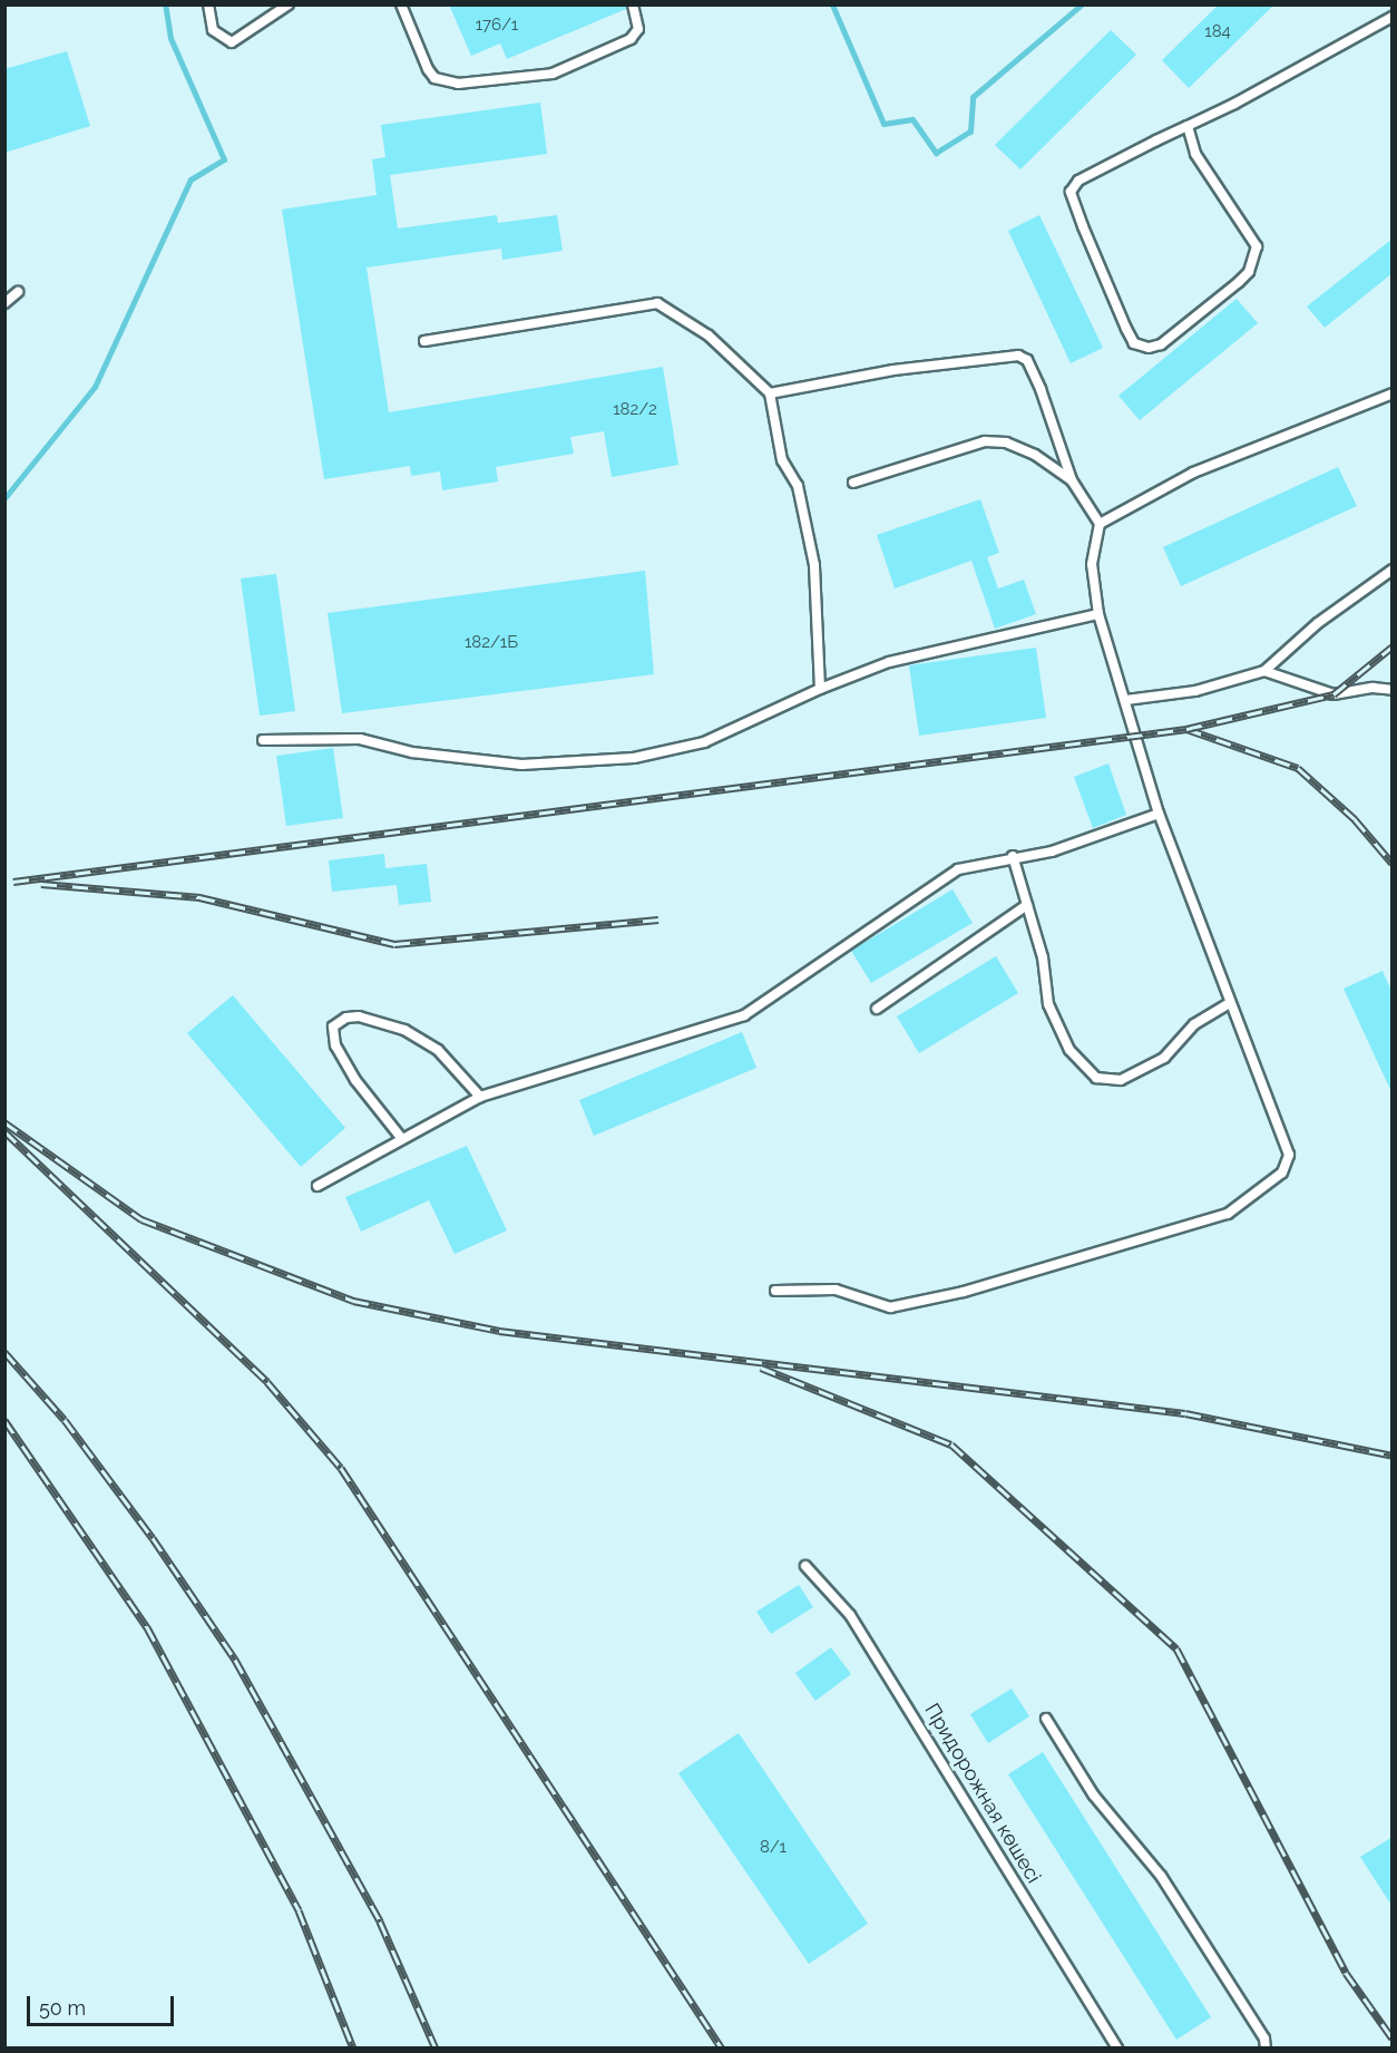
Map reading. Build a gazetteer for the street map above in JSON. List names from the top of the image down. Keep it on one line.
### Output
{"streets":{"lane":["Придорожная көшесі"]},"house_numbers":["176/1","184","182/2","182/1Б","8/1"],"scale_bar":"50 m"}
